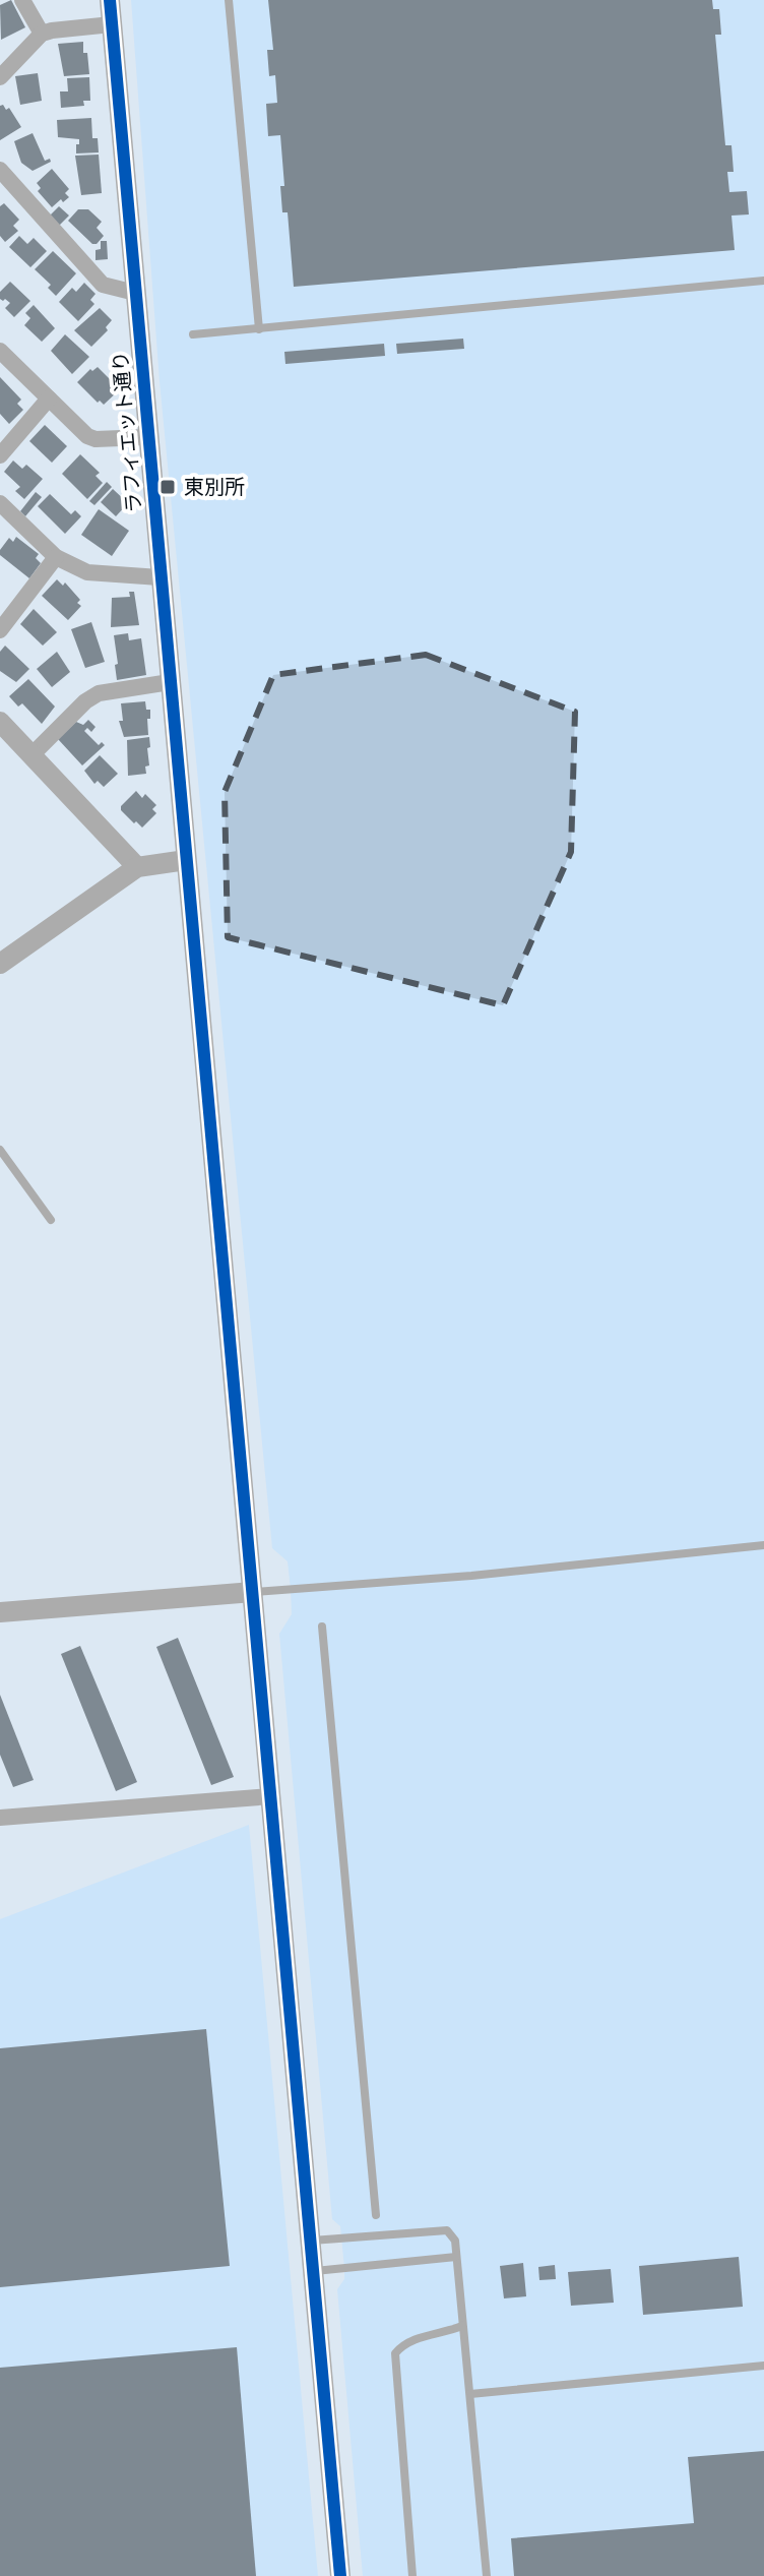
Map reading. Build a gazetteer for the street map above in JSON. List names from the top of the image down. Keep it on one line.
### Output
{"streets":{"street":["ラフィエット通り"]},"places":{"transit":["東別所"]}}
